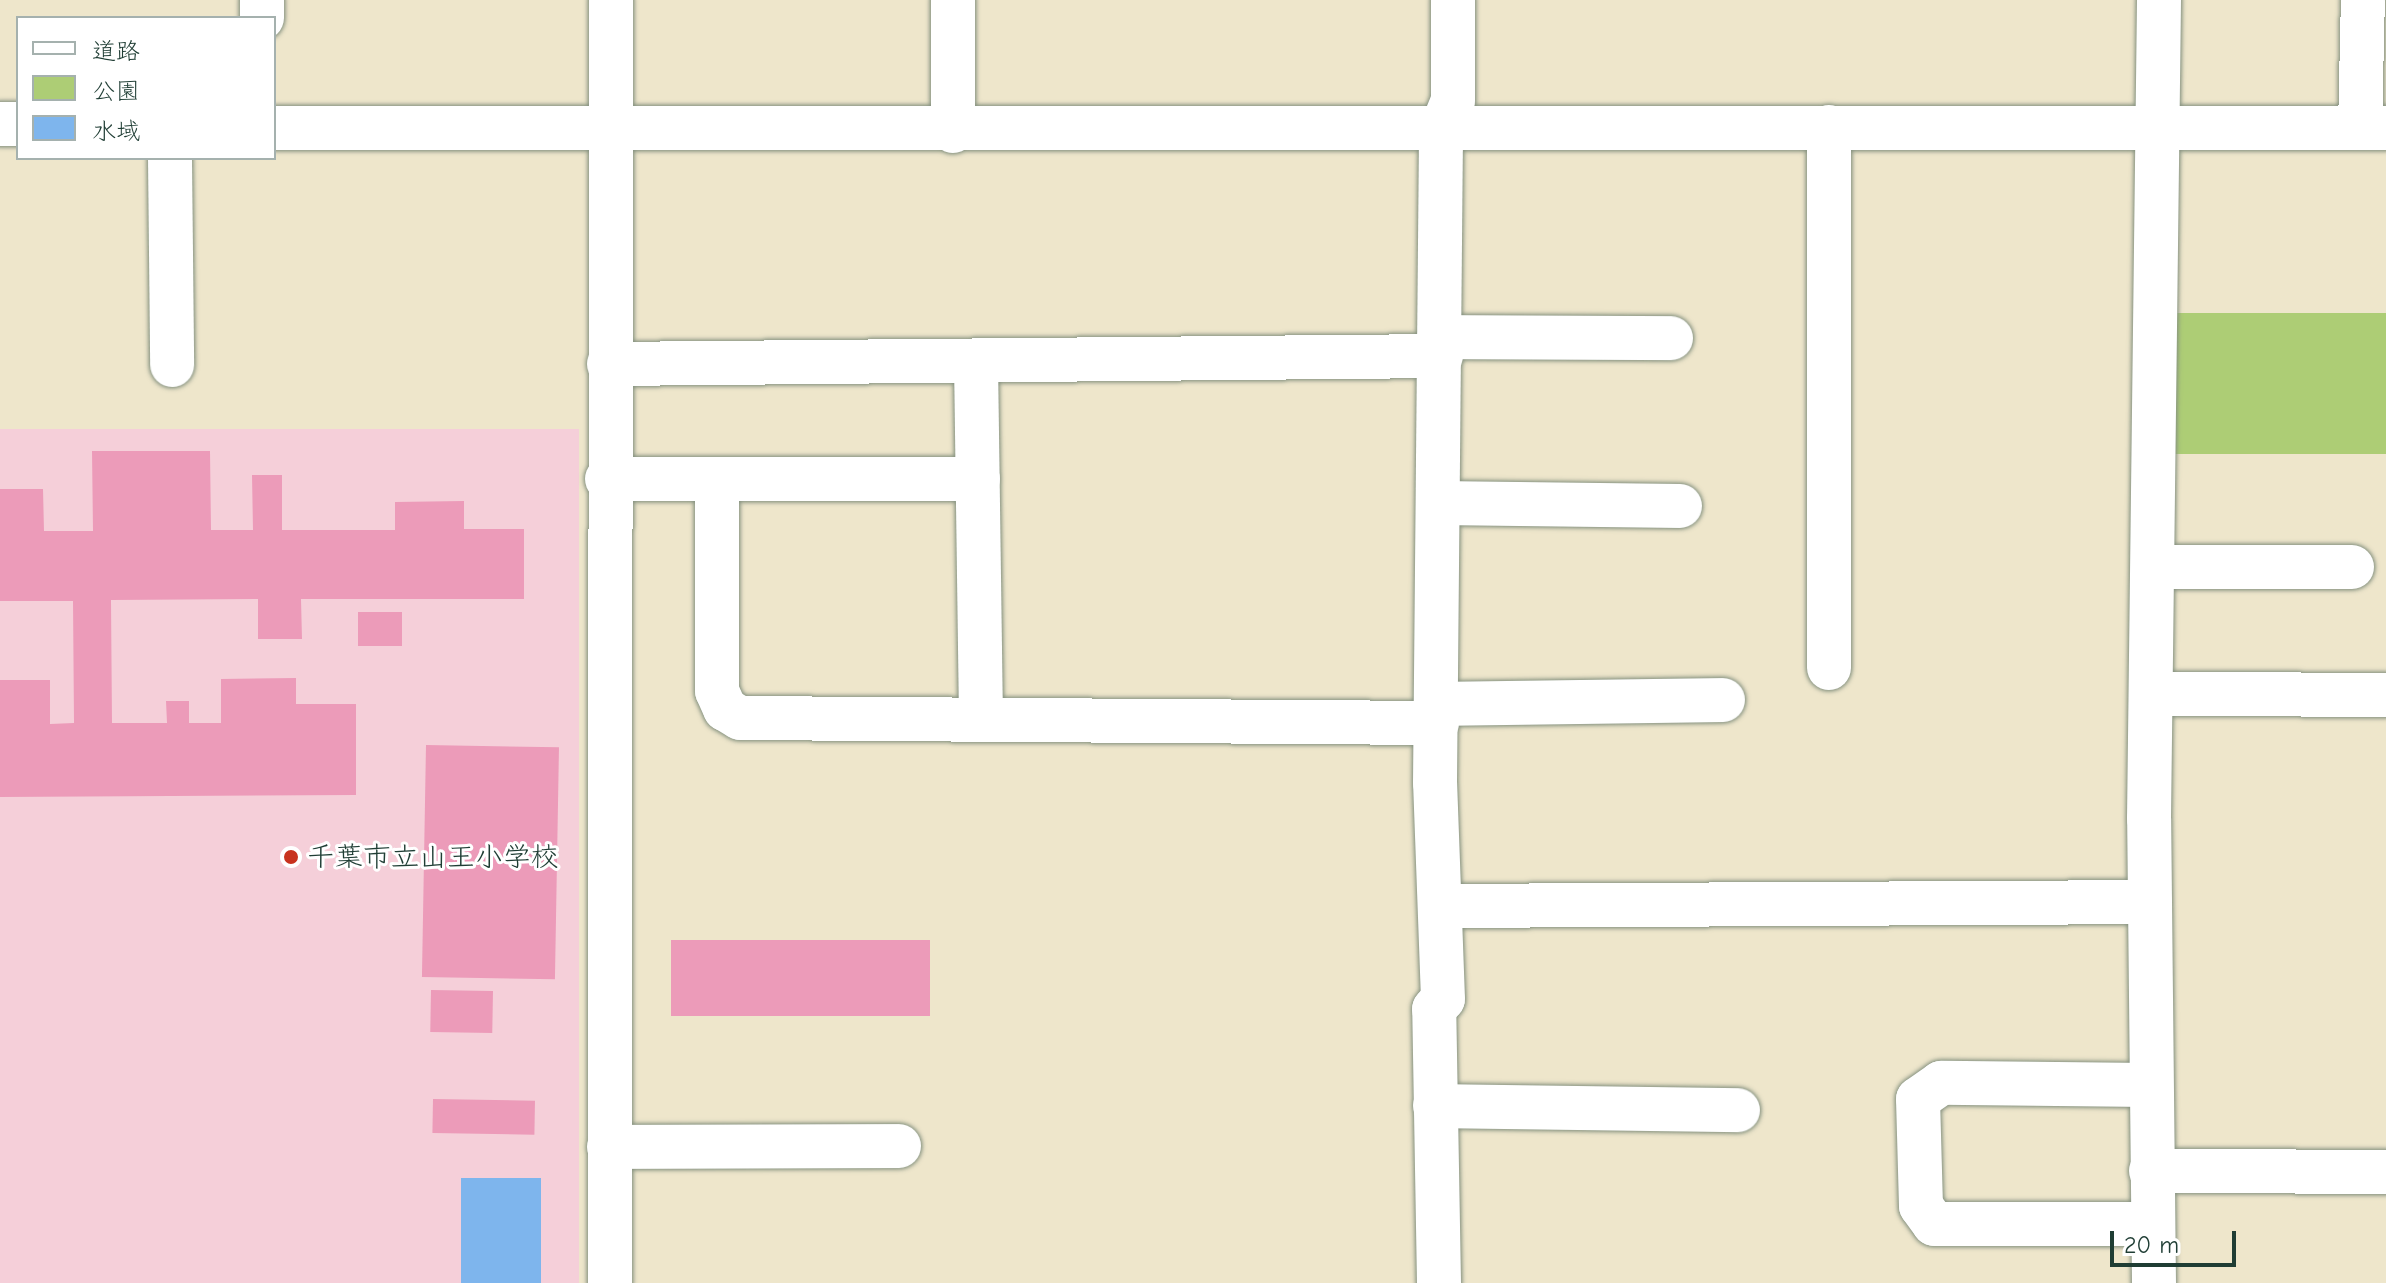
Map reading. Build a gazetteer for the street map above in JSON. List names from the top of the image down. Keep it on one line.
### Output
{"places":["千葉市立山王小学校"],"legend":["道路","公園","水域"],"scale_bar":"20 m"}
